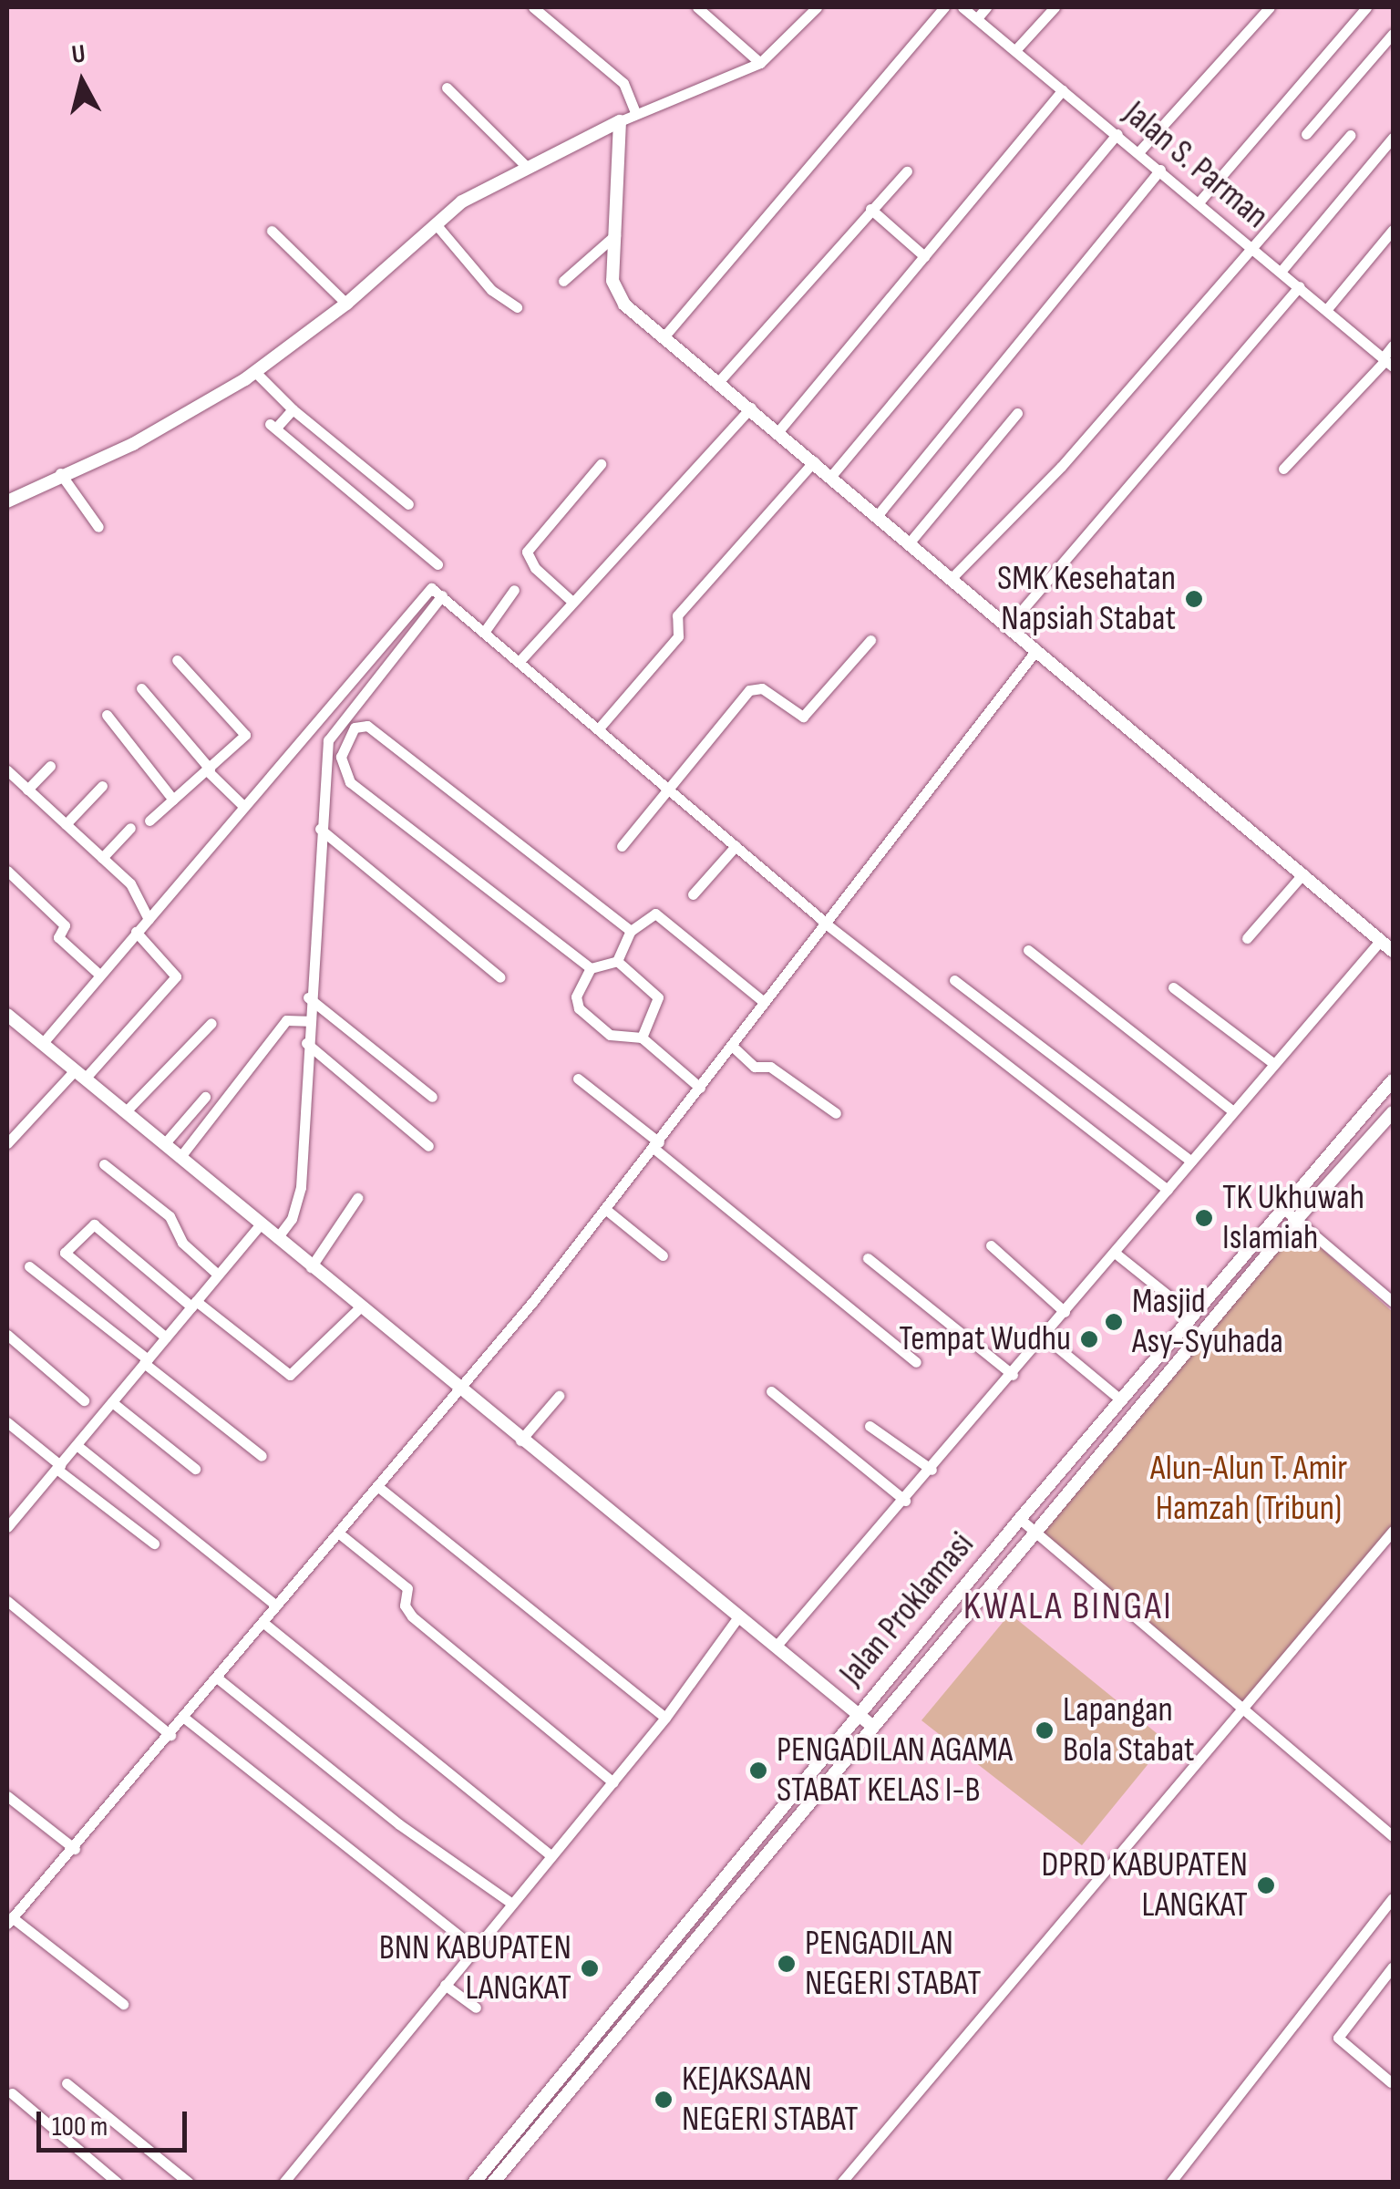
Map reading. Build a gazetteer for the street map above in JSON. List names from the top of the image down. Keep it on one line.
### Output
{"streets":{"street":["Jalan S. Parman","Jalan Proklamasi"]},"districts":["KWALA BINGAI"],"parks":["Alun-Alun T. Amir Hamzah (Tribun)"],"places":["SMK Kesehatan Napsiah Stabat","TK Ukhuwah Islamiah","Masjid Asy-Syuhada","Tempat Wudhu","Lapangan Bola Stabat","PENGADILAN AGAMA STABAT KELAS I-B","DPRD KABUPATEN LANGKAT","PENGADILAN NEGERI STABAT","BNN KABUPATEN LANGKAT","KEJAKSAAN NEGERI STABAT"],"scale_bar":"100 m","north":"top"}
